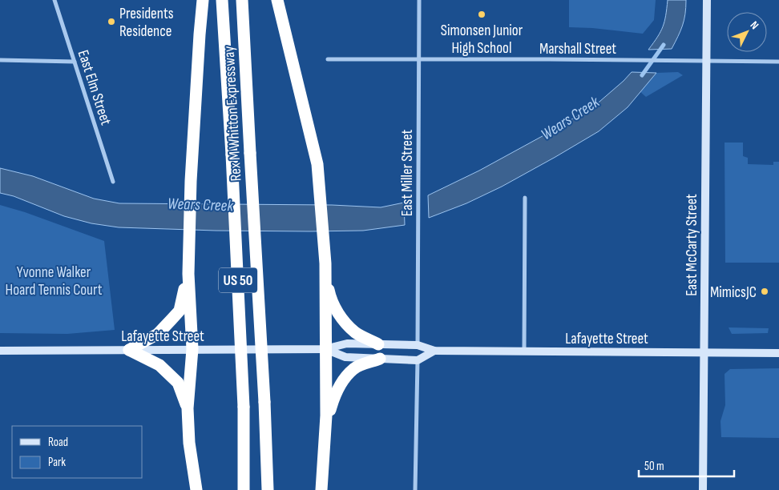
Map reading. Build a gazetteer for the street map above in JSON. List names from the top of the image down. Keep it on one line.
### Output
{"streets":{"highway":["Rex M Whitton Expressway","US 50"],"main road":["East McCarty Street","Lafayette Street"],"street":["Marshall Street","East Elm Street","East Miller Street"]},"crossings":[["Marshall Street","East Miller Street"],["Marshall Street","East McCarty Street"],["East Miller Street","Lafayette Street"],["East McCarty Street","Lafayette Street"]],"water":["Wears Creek"],"parks":["Yvonne Walker Hoard Tennis Court"],"places":["Simonsen Junior High School","Presidents Residence","MimicsJC"],"legend":["Road","Park"],"scale_bar":"50 m","north":"top right"}
